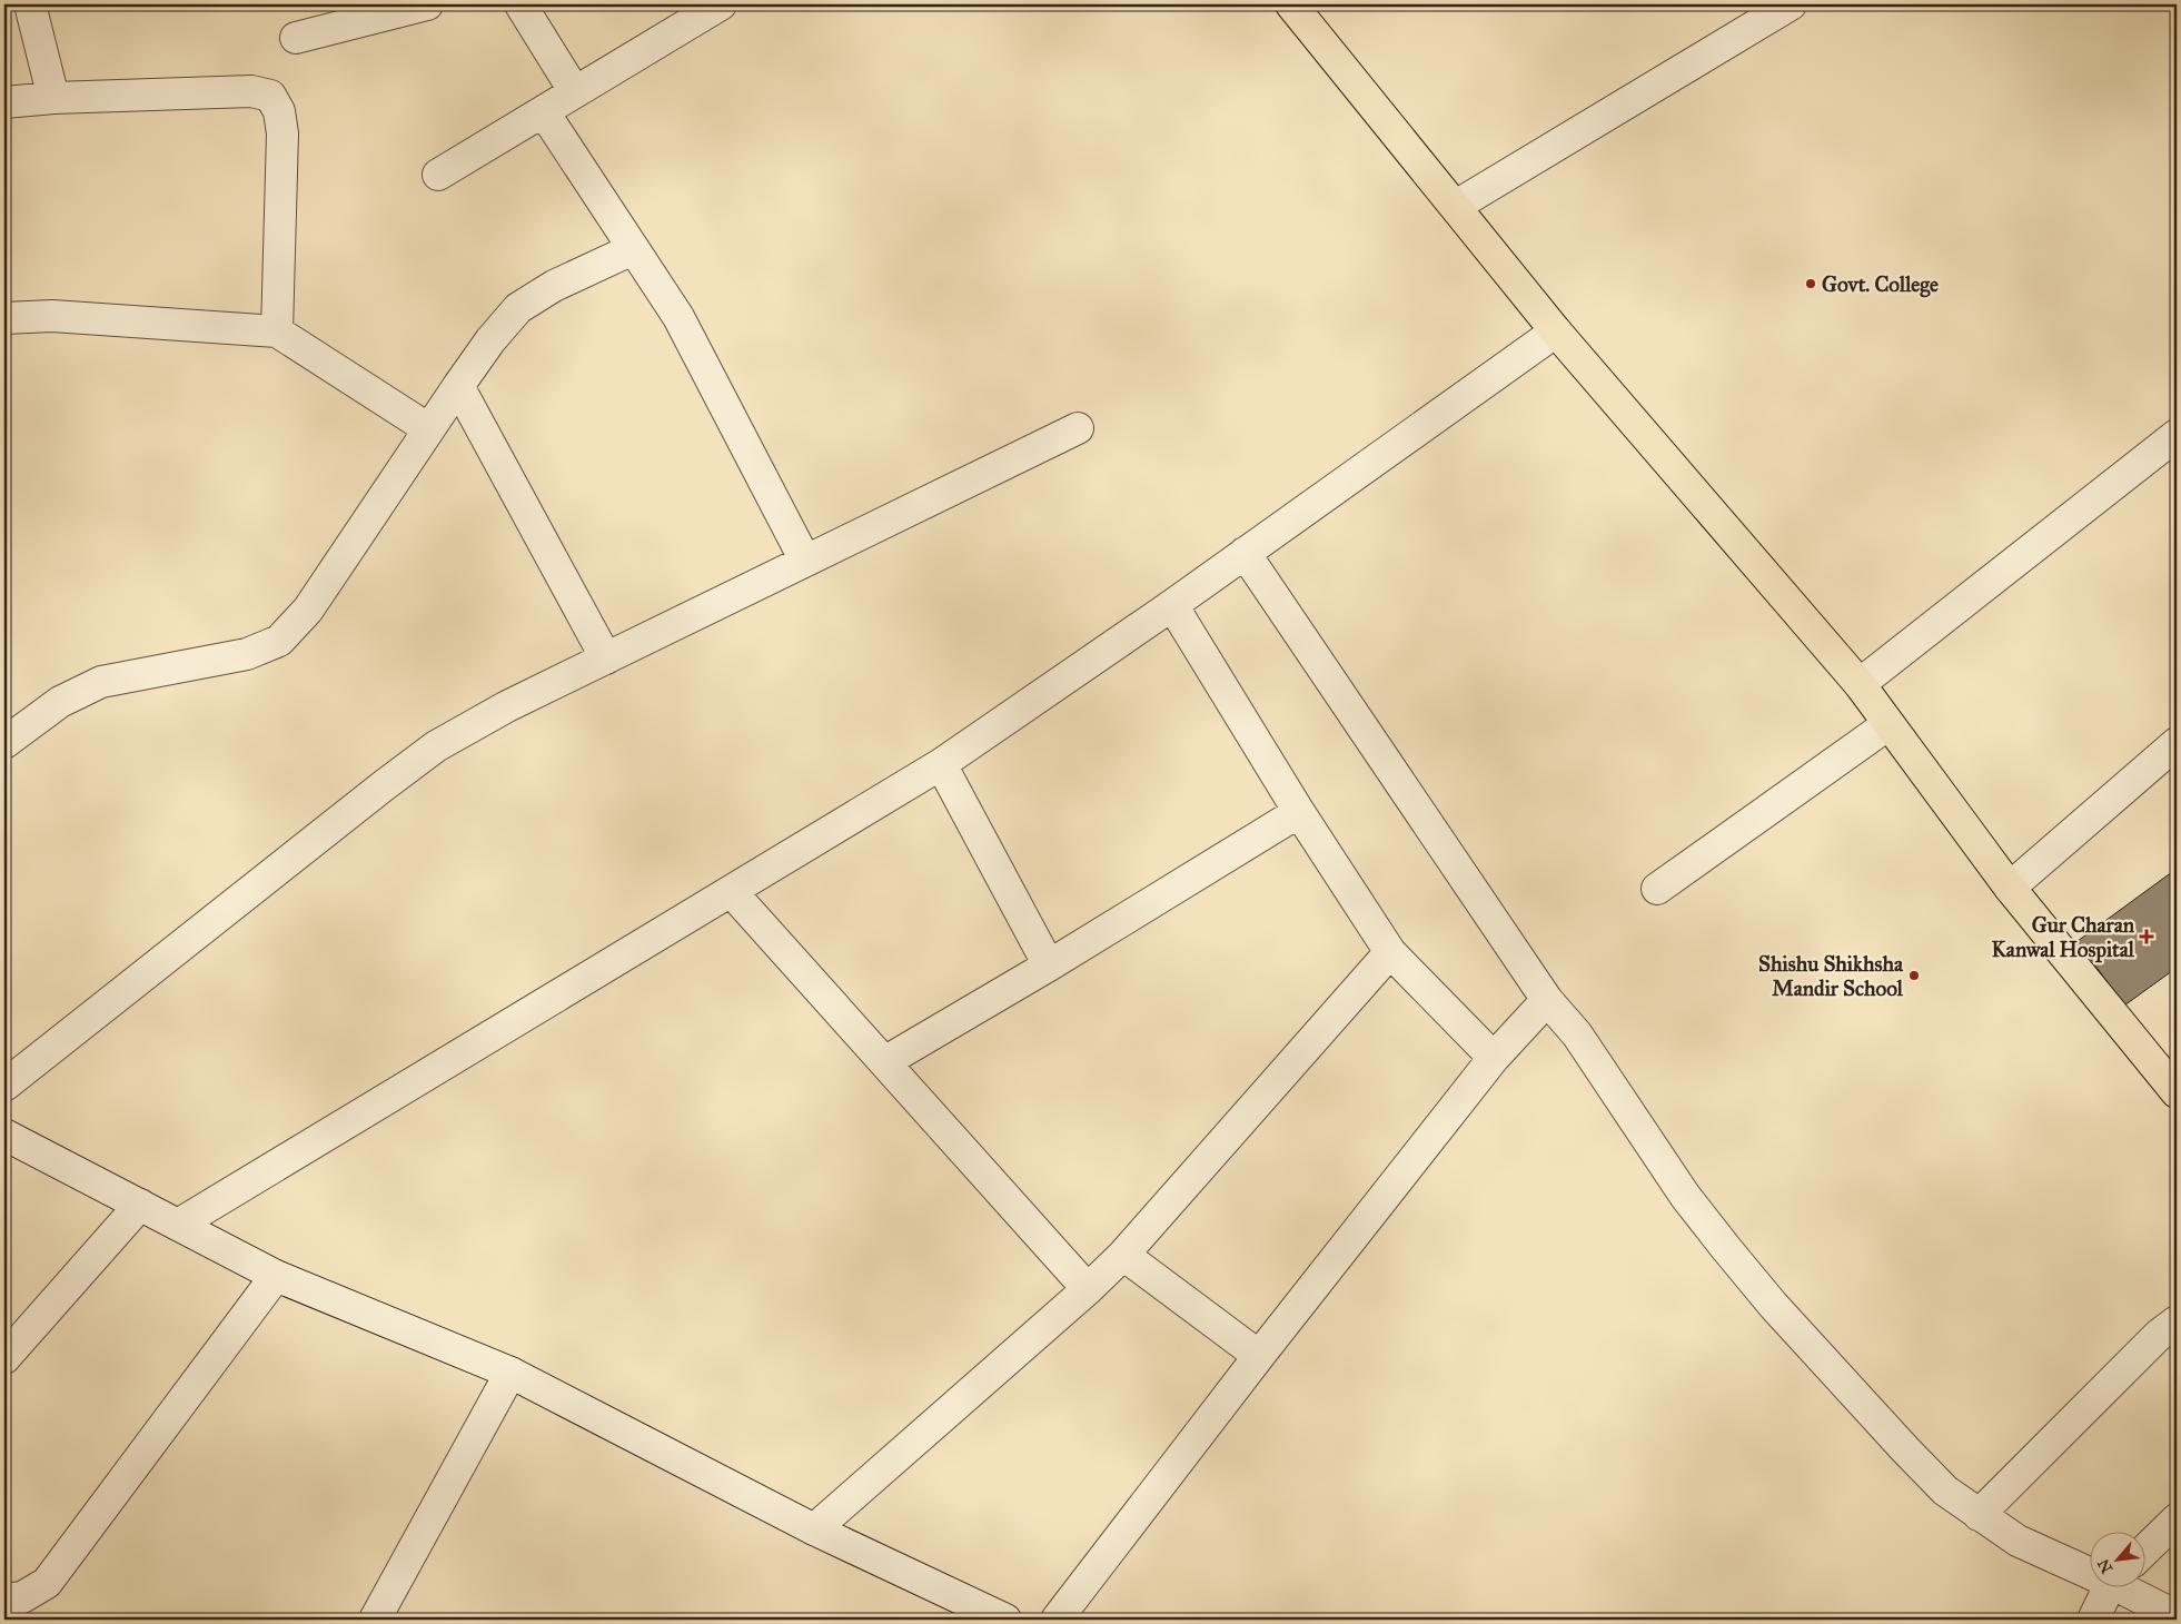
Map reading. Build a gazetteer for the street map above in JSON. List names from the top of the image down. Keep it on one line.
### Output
{"places":{"other":["Govt. College","Shishu Shikhsha Mandir School"],"health":["Gur Charan Kanwal Hospital"]},"north":"bottom left"}
